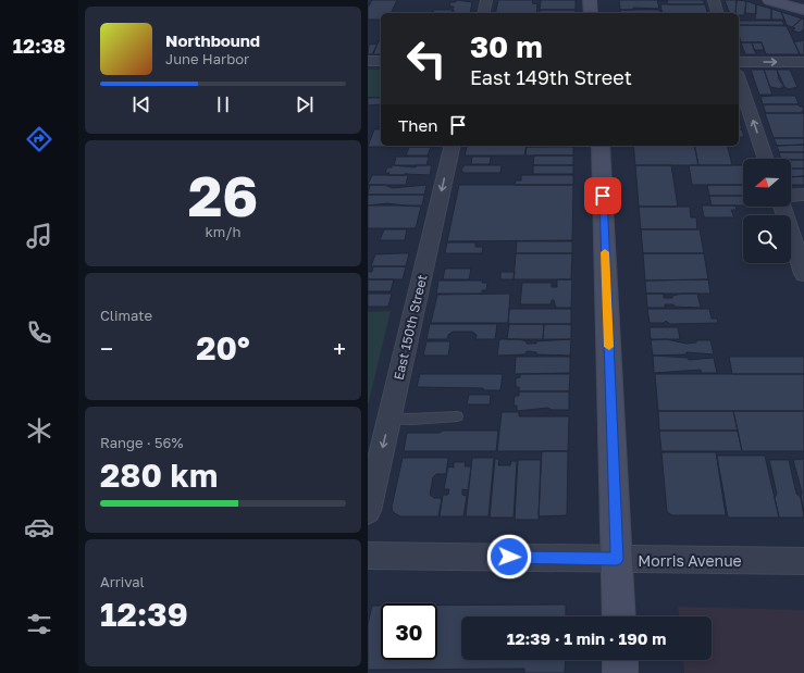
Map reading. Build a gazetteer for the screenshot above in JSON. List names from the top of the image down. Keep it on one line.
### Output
{"streets":{"street":["East 150th Street","Morris Avenue"]},"one_way":["East 150th Street"],"north":"left","page":{"tabs":"12:38","turn":["30 m","East 149th Street"],"song":["Northbound","June Harbor"],"then":"Then","tile":[["26","km/h"],"Climate",["Range · 56%","280 km"],["Arrival","12:39"]],"heat":["−","20°","+"],"limit":"30","trip":"12:39 · 1 min · 190 m"}}
